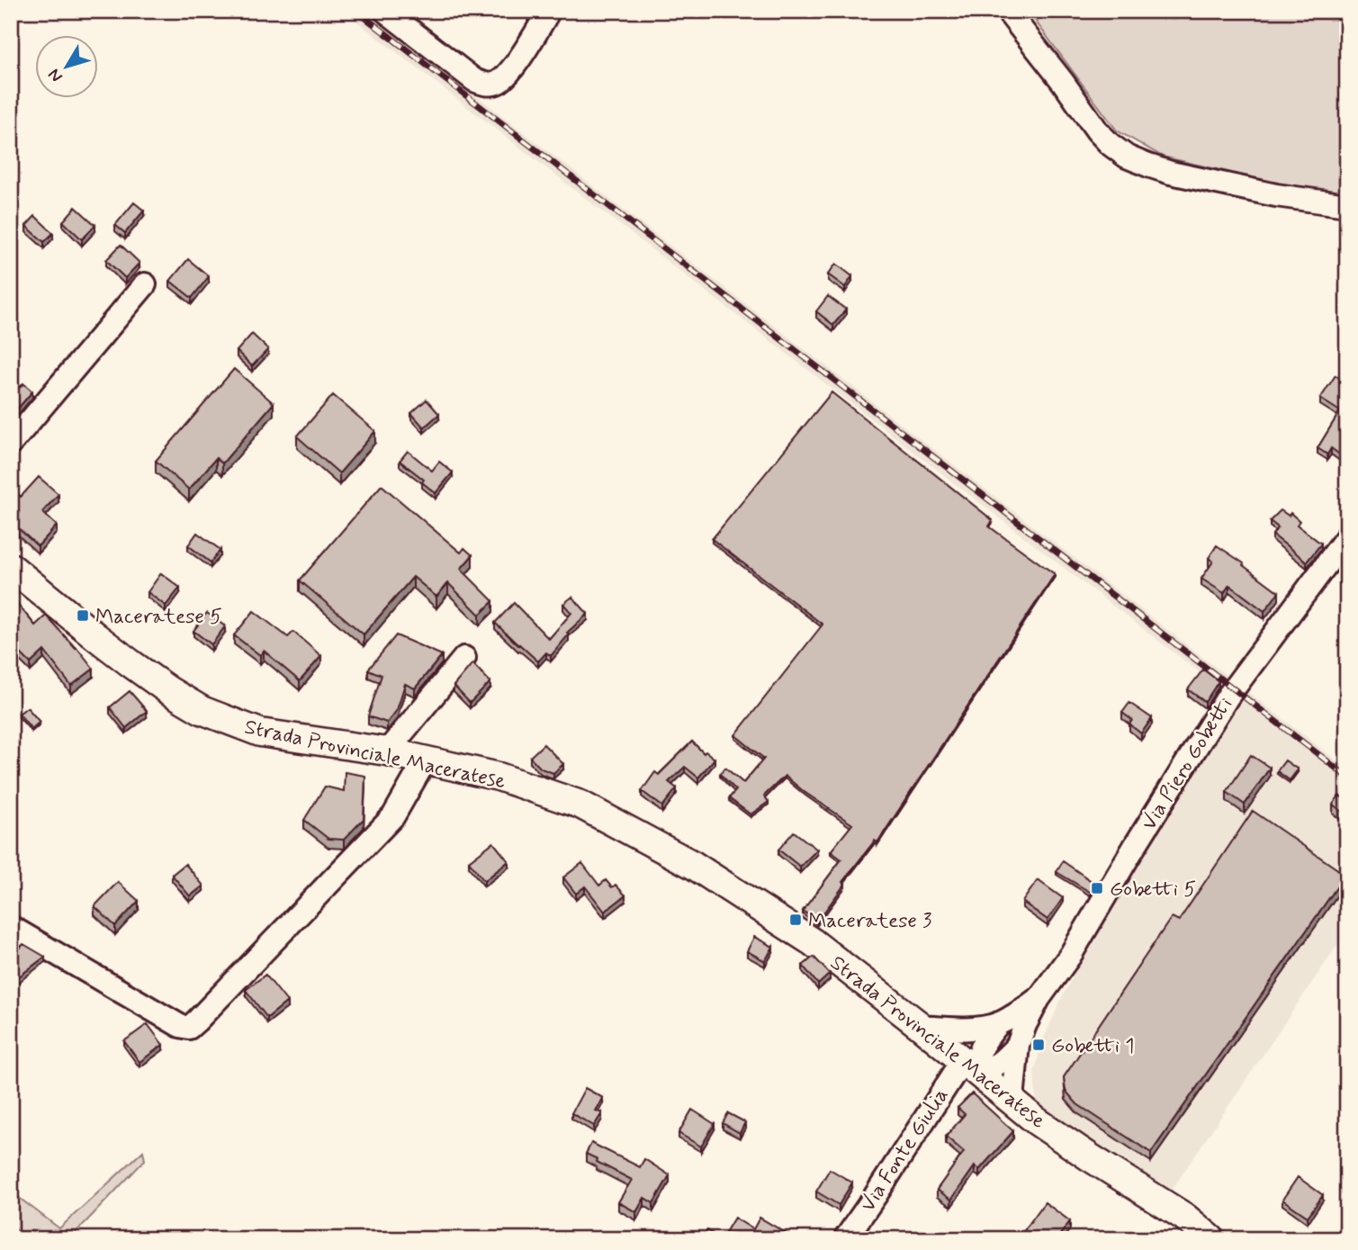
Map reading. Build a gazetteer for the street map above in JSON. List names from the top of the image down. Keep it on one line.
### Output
{"streets":{"main road":["Strada Provinciale Maceratese"],"street":["Via Piero Gobetti","Via Fonte Giulia"]},"crossings":[["Strada Provinciale Maceratese","Via Fonte Giulia"]],"places":{"transit":["Maceratese 5","Gobetti 5","Maceratese 3","Gobetti 1"]},"north":"bottom left"}
